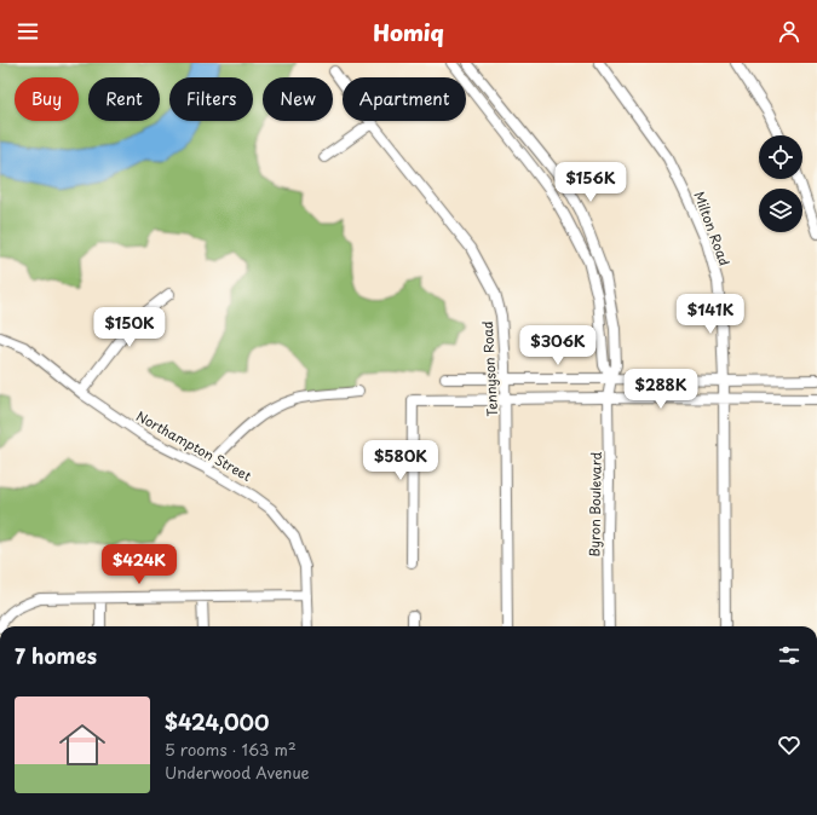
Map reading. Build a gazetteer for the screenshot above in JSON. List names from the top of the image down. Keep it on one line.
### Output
{"streets":{"street":["Milton Road","Tennyson Road","Northampton Street","Byron Boulevard"]},"page":{"header":"Homiq","chip":["Buy","Rent","Filters","New","Apartment"],"price":["$156K","$141K","$150K","$306K","$288K","$580K","$424K"],"heading":"7 homes","list":[{"name":"$424,000","note":"5 rooms · 163 m² · Underwood Avenue"}]}}
